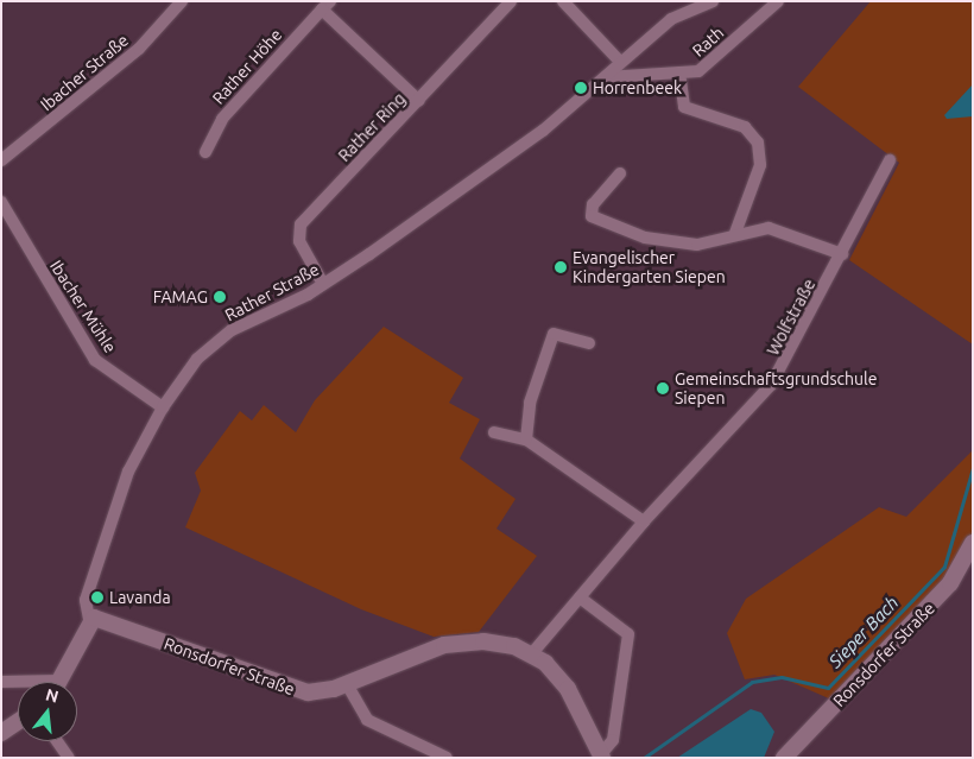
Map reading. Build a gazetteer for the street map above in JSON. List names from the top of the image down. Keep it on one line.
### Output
{"streets":{"main road":["Ronsdorfer Straße"],"street":["Rath","Rather Höhe","Ibacher Straße","Rather Ring","Rather Straße","Ibacher Mühle","Wolfstraße"]},"crossings":[["Rath","Rather Straße"],["Rather Höhe","Rather Ring"],["Rather Ring","Rather Straße"],["Rather Straße","Ibacher Mühle"],["Rather Straße","Ronsdorfer Straße"],["Wolfstraße","Ronsdorfer Straße"]],"water":["Sieper Bach"],"places":["Horrenbeek","Evangelischer Kindergarten Siepen","FAMAG","Gemeinschaftsgrundschule Siepen","Lavanda"],"north":"top"}
